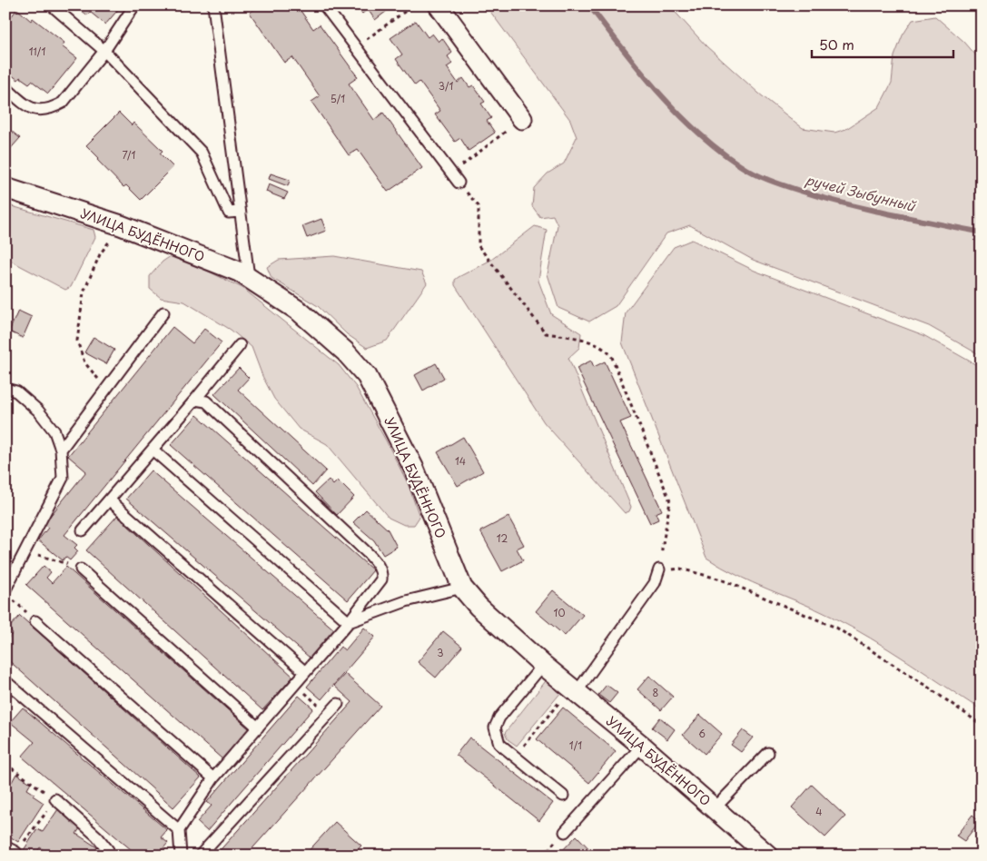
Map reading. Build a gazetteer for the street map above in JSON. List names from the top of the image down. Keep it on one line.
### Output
{"streets":{"street":["УЛИЦА БУДЁННОГО"]},"water":["ручей Зыбунный"],"house_numbers":["11/1","3/1","5/1","7/1","14","12","10","3","8","6","1/1","4"],"scale_bar":"50 m"}
